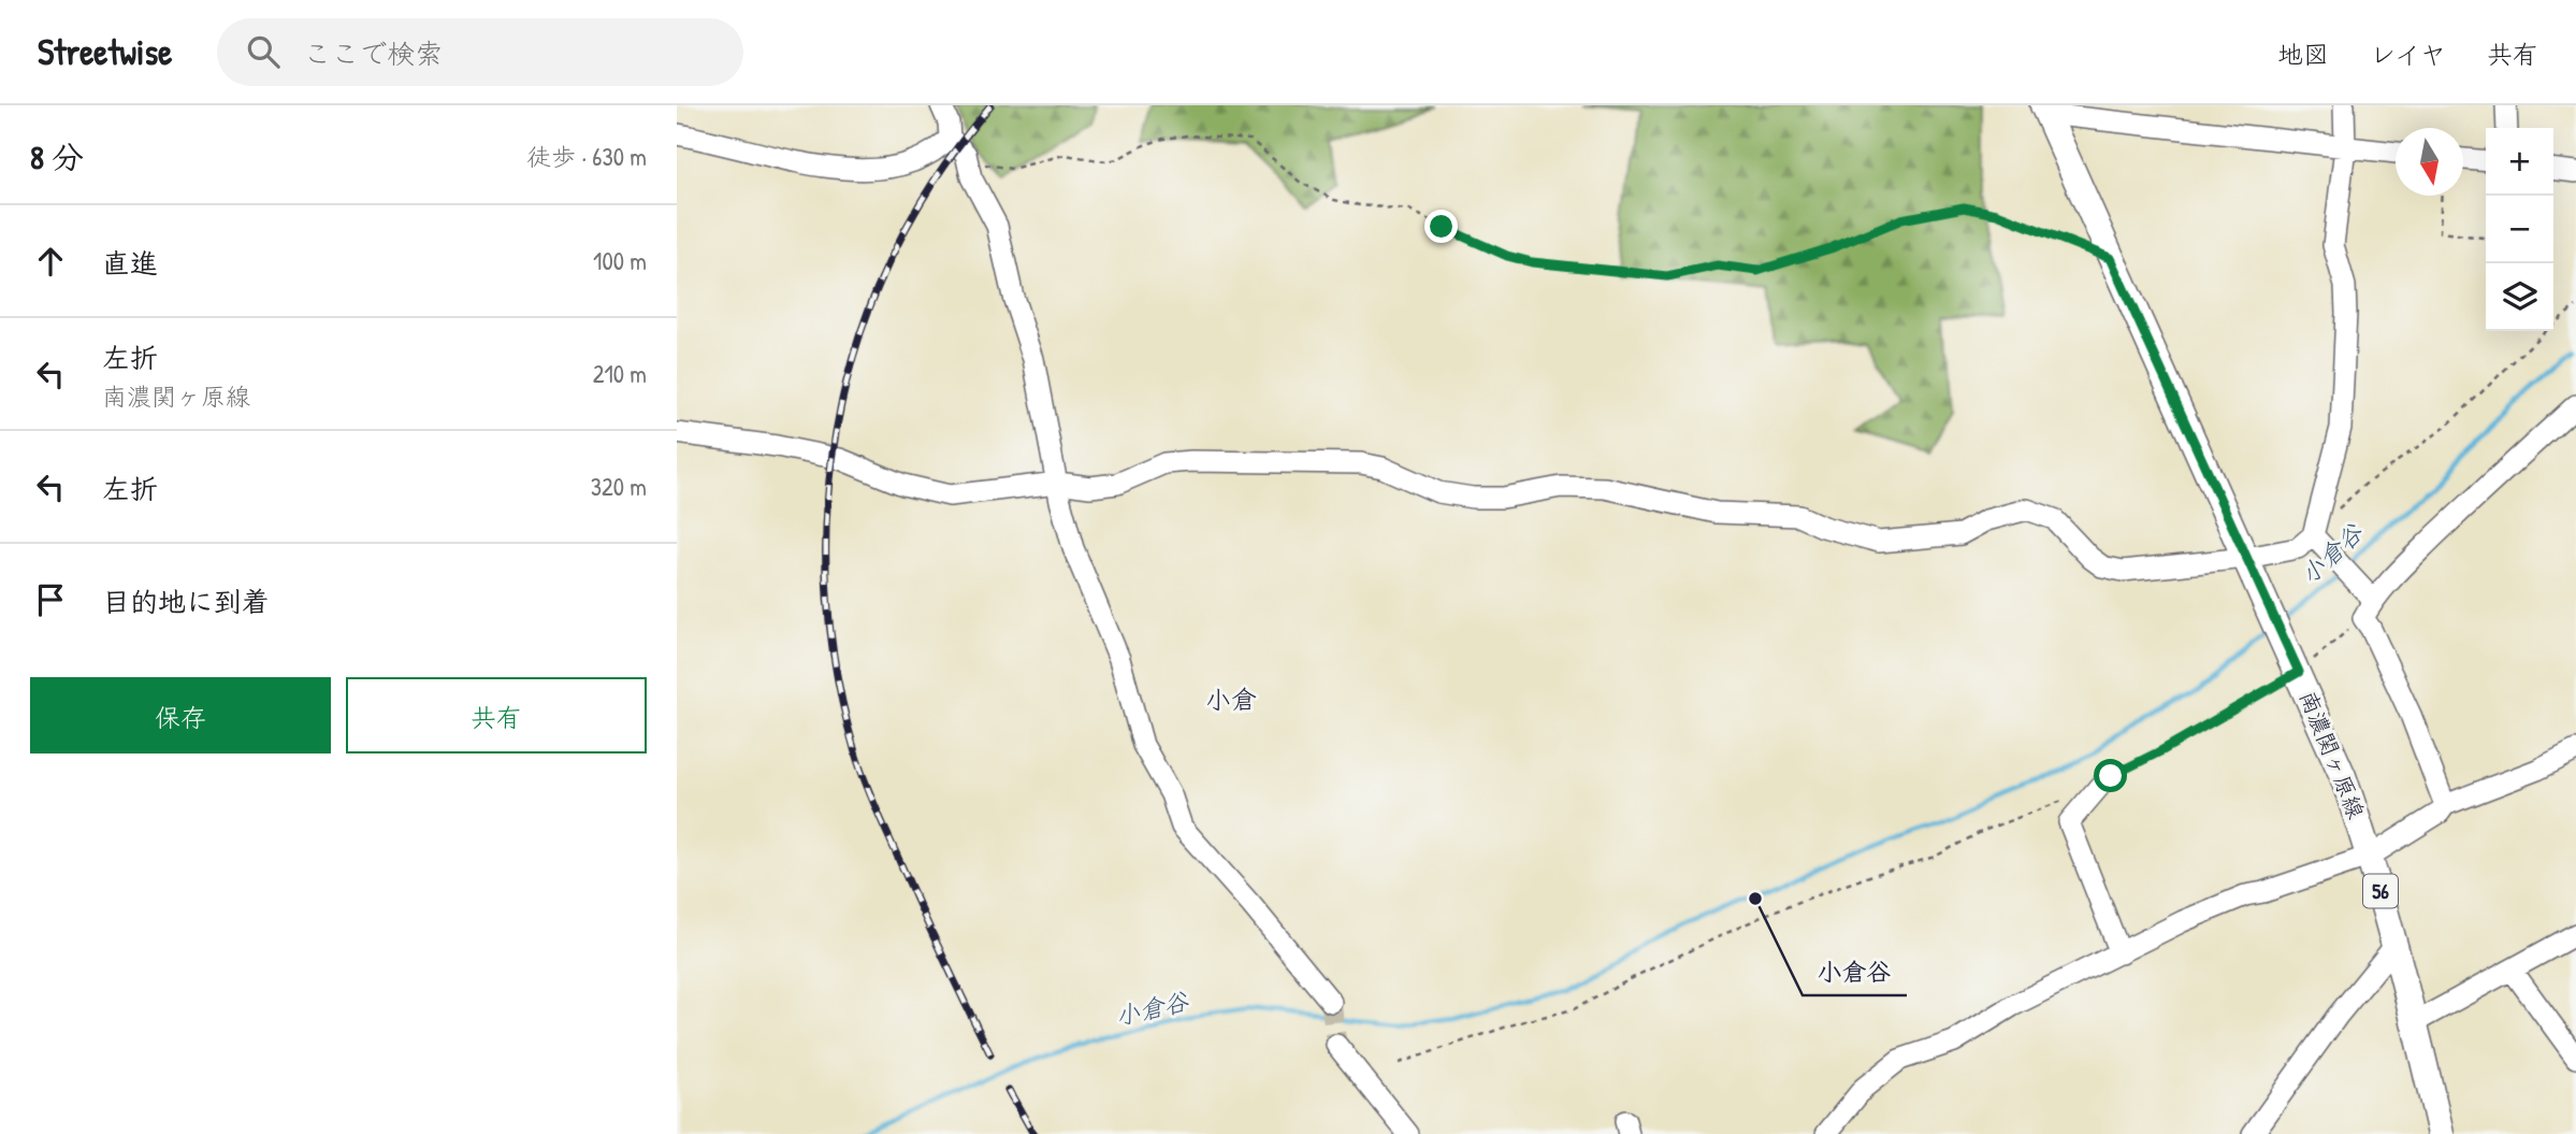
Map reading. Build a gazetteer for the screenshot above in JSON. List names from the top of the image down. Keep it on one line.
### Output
{"streets":{"main road":["南濃関ヶ原線","56"]},"districts":["小倉"],"water":["小倉谷"],"places":["小倉谷"],"north":"bottom","page":{"header":"Streetwise","search":"ここで検索","nav":["地図","レイヤ","共有"],"heading":["8 分","徒歩 · 630 m"],"map_buttons":["+","−"],"list":[["直進","100 m"],["左折","南濃関ヶ原線","210 m"],["左折","320 m"],"目的地に到着"],"buttons":["保存","共有"]}}
